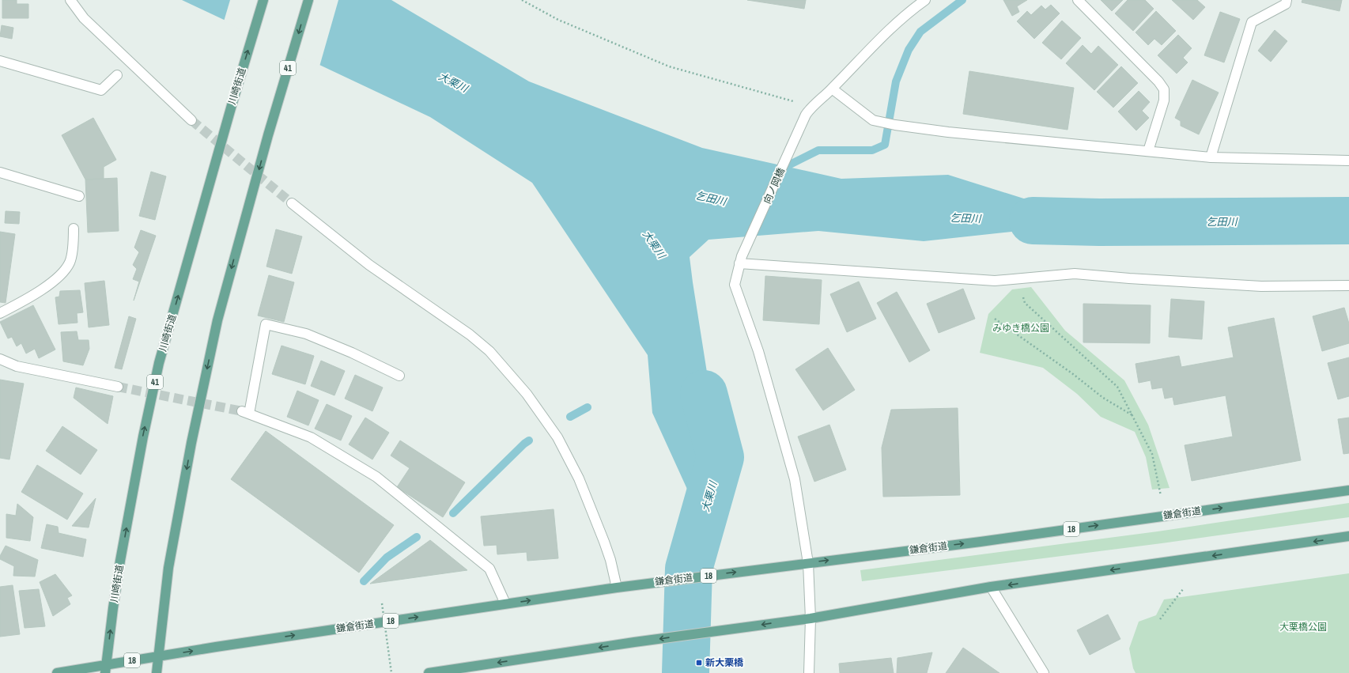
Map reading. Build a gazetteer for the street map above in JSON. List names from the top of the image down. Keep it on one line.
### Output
{"streets":{"main road":["41","川崎街道","鎌倉街道","18"],"street":["向ノ岡橋"]},"crossings":[["41","鎌倉街道"],["川崎街道","鎌倉街道"],["向ノ岡橋","鎌倉街道"]],"water":["大栗川","乞田川"],"parks":["みゆき橋公園","大栗橋公園"],"places":{"transit":["新大栗橋"]}}
